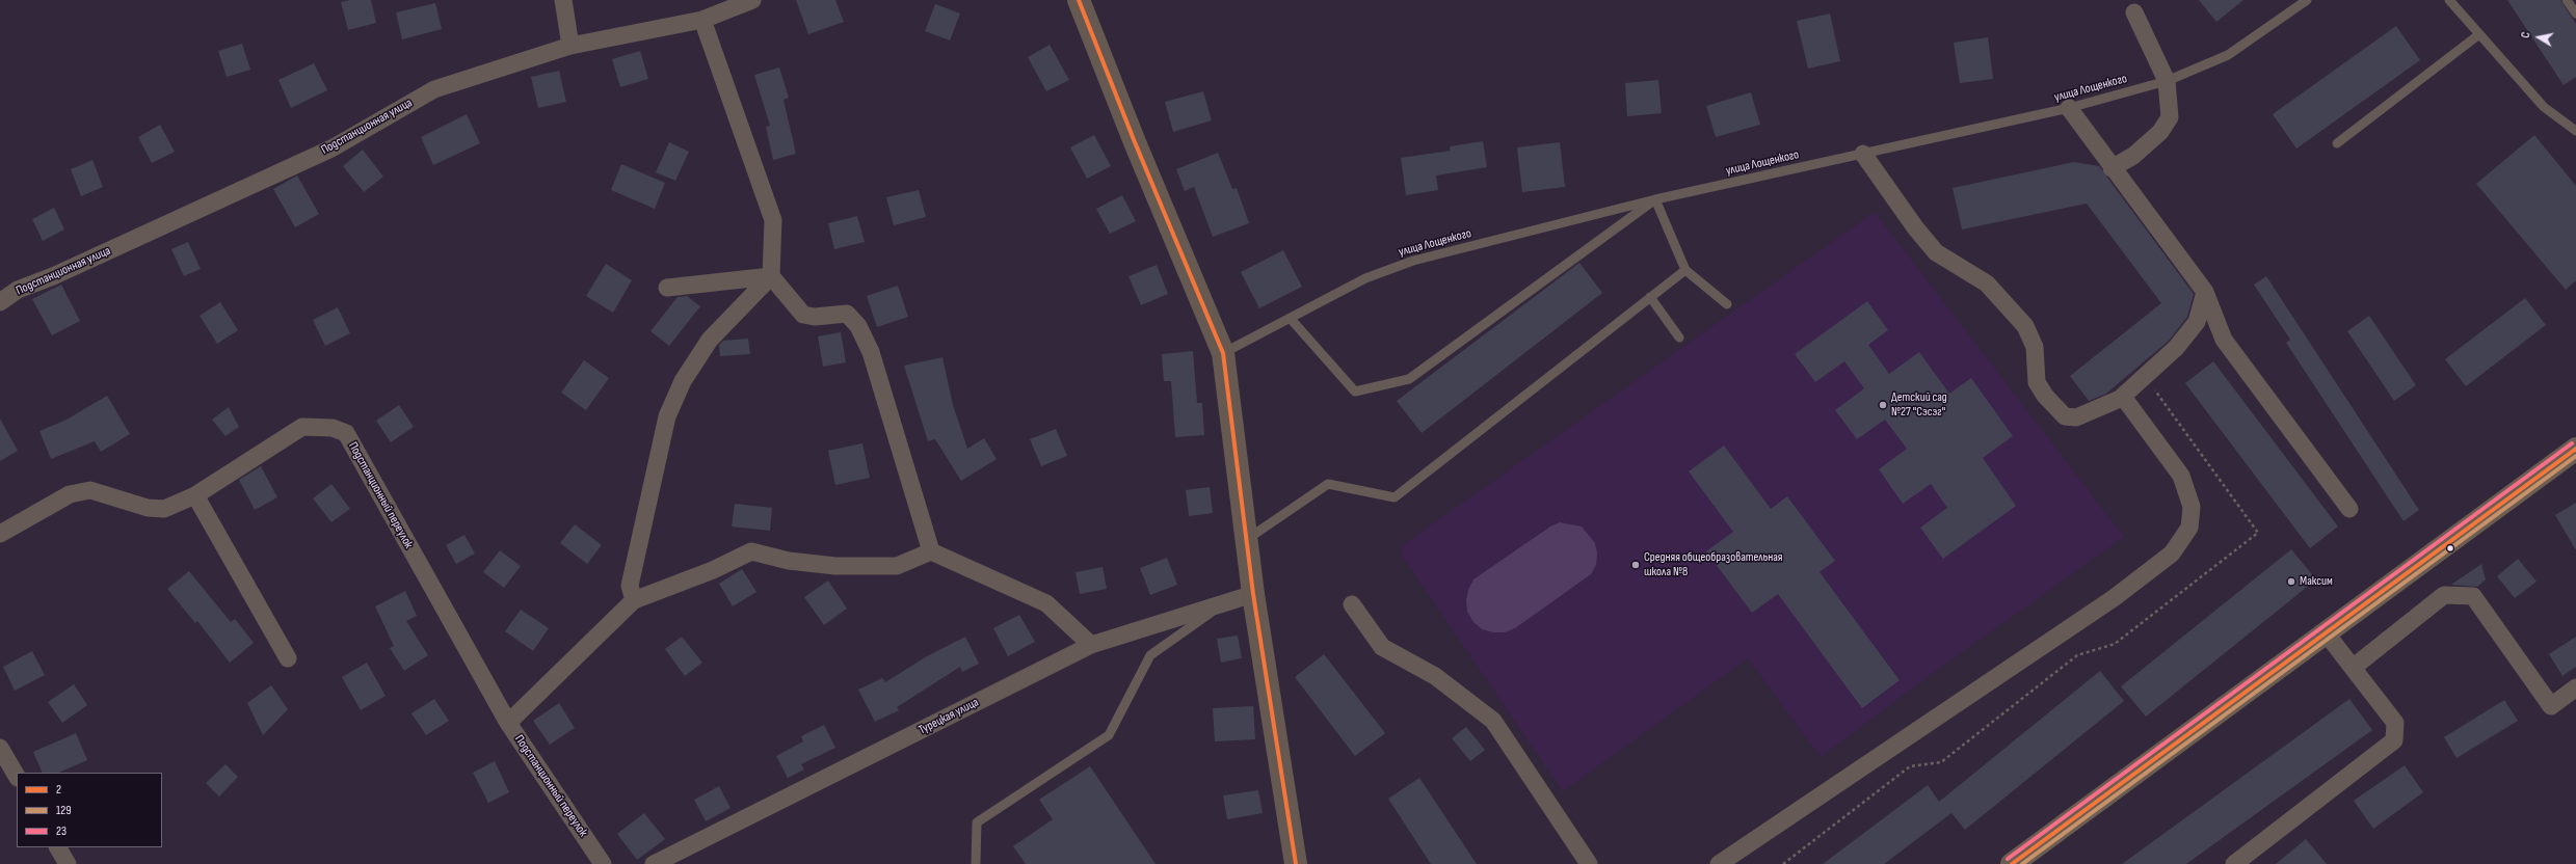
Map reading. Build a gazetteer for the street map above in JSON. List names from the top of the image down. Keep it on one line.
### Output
{"streets":{"street":["Подстанционная улица","Подстанционный переулок","Турецкая улица"],"lane":["улица Лощенкого"]},"places":["Детский сад №27 \"Сэсэг\"","Средняя общеобразовательная школа №8","Максим"],"lines":["transit line 2","transit line 23","transit line 129"],"legend":["2","129","23"],"north":"left"}
